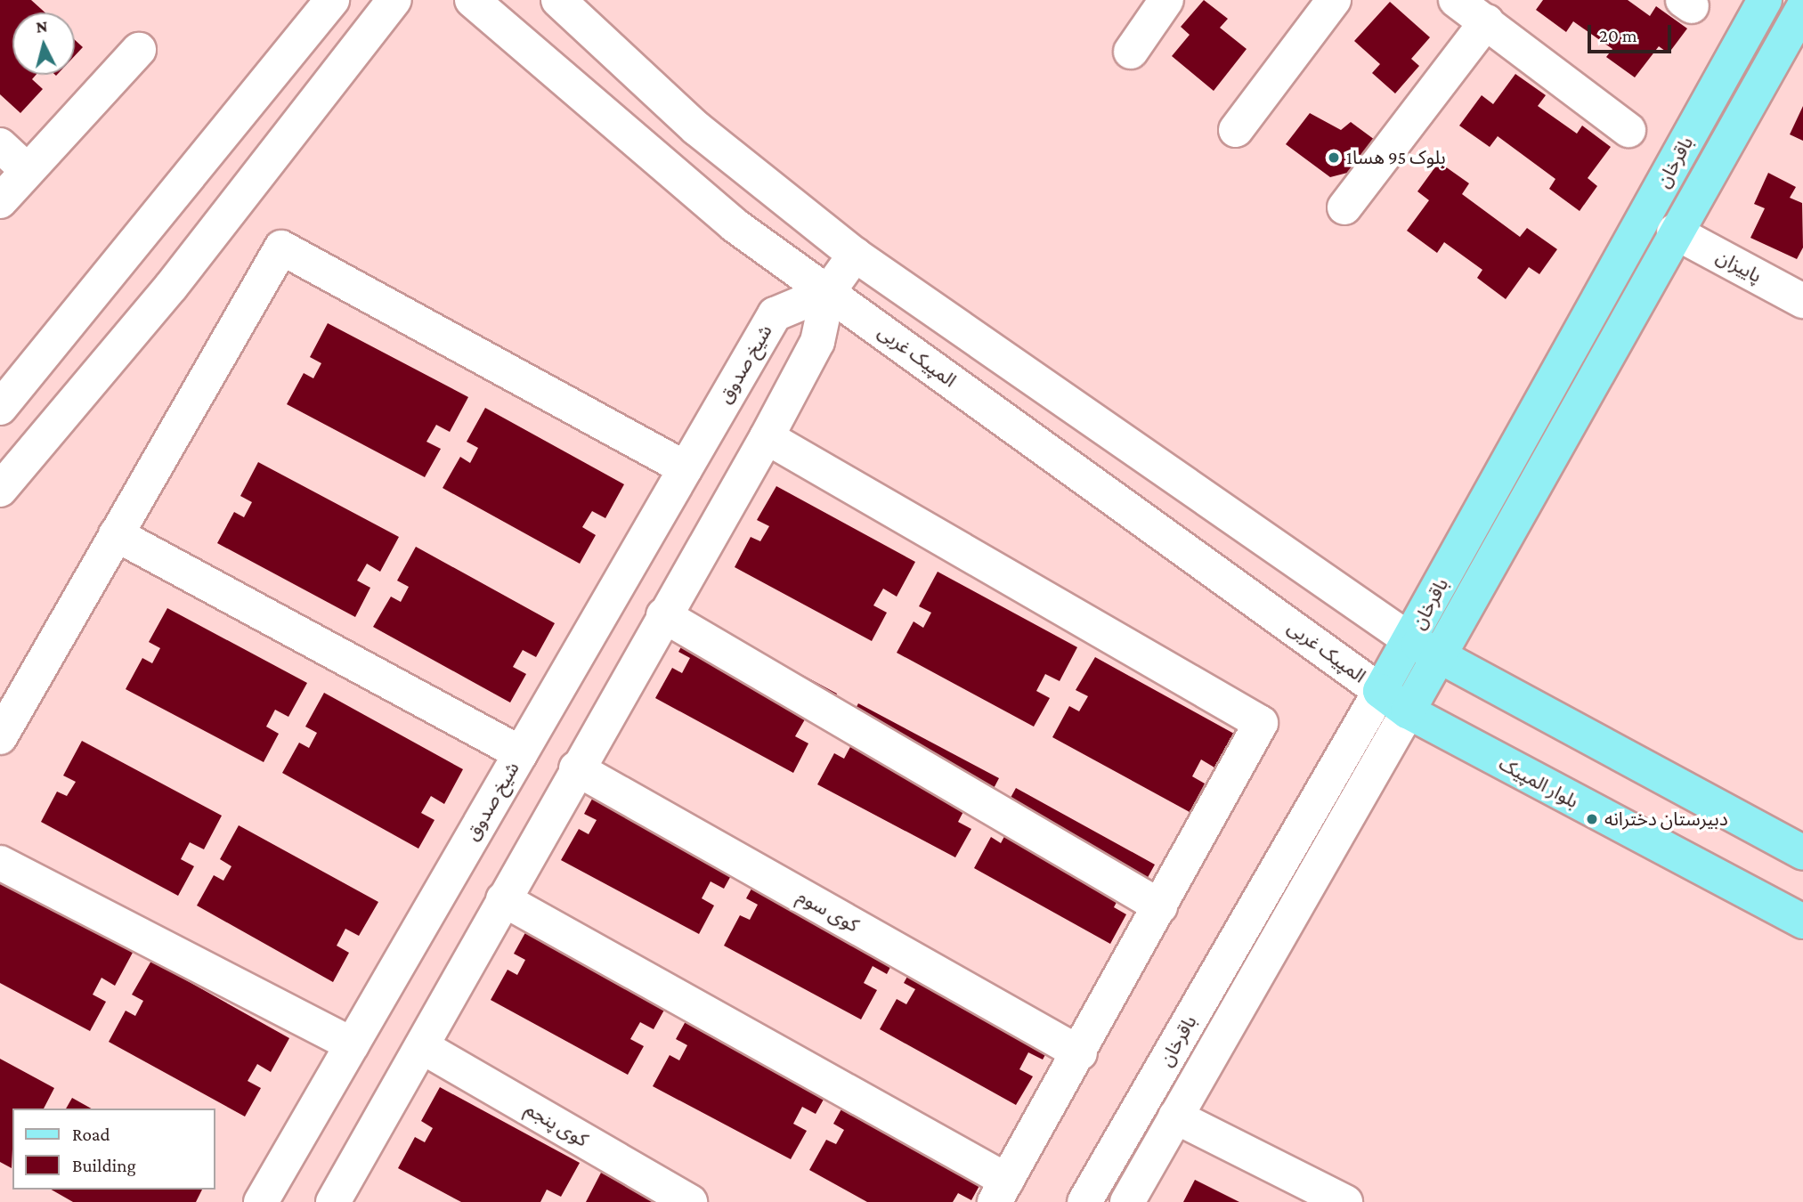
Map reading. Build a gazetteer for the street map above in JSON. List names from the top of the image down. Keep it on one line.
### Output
{"streets":{"main road":["باقرخان","بلوار المپیک"],"street":["پاییزان","المپیک غربی","شیخ صدوق","کوی سوم","کوی پنجم"]},"crossings":[["باقرخان","پاییزان"],["باقرخان","المپیک غربی"],["باقرخان","بلوار المپیک"],["المپیک غربی","شیخ صدوق"],["المپیک غربی","بلوار المپیک"]],"places":["بلوک 95 هسا1","دبیرستان دخترانه"],"legend":["Road","Building"],"scale_bar":"20 m","north":"top"}
